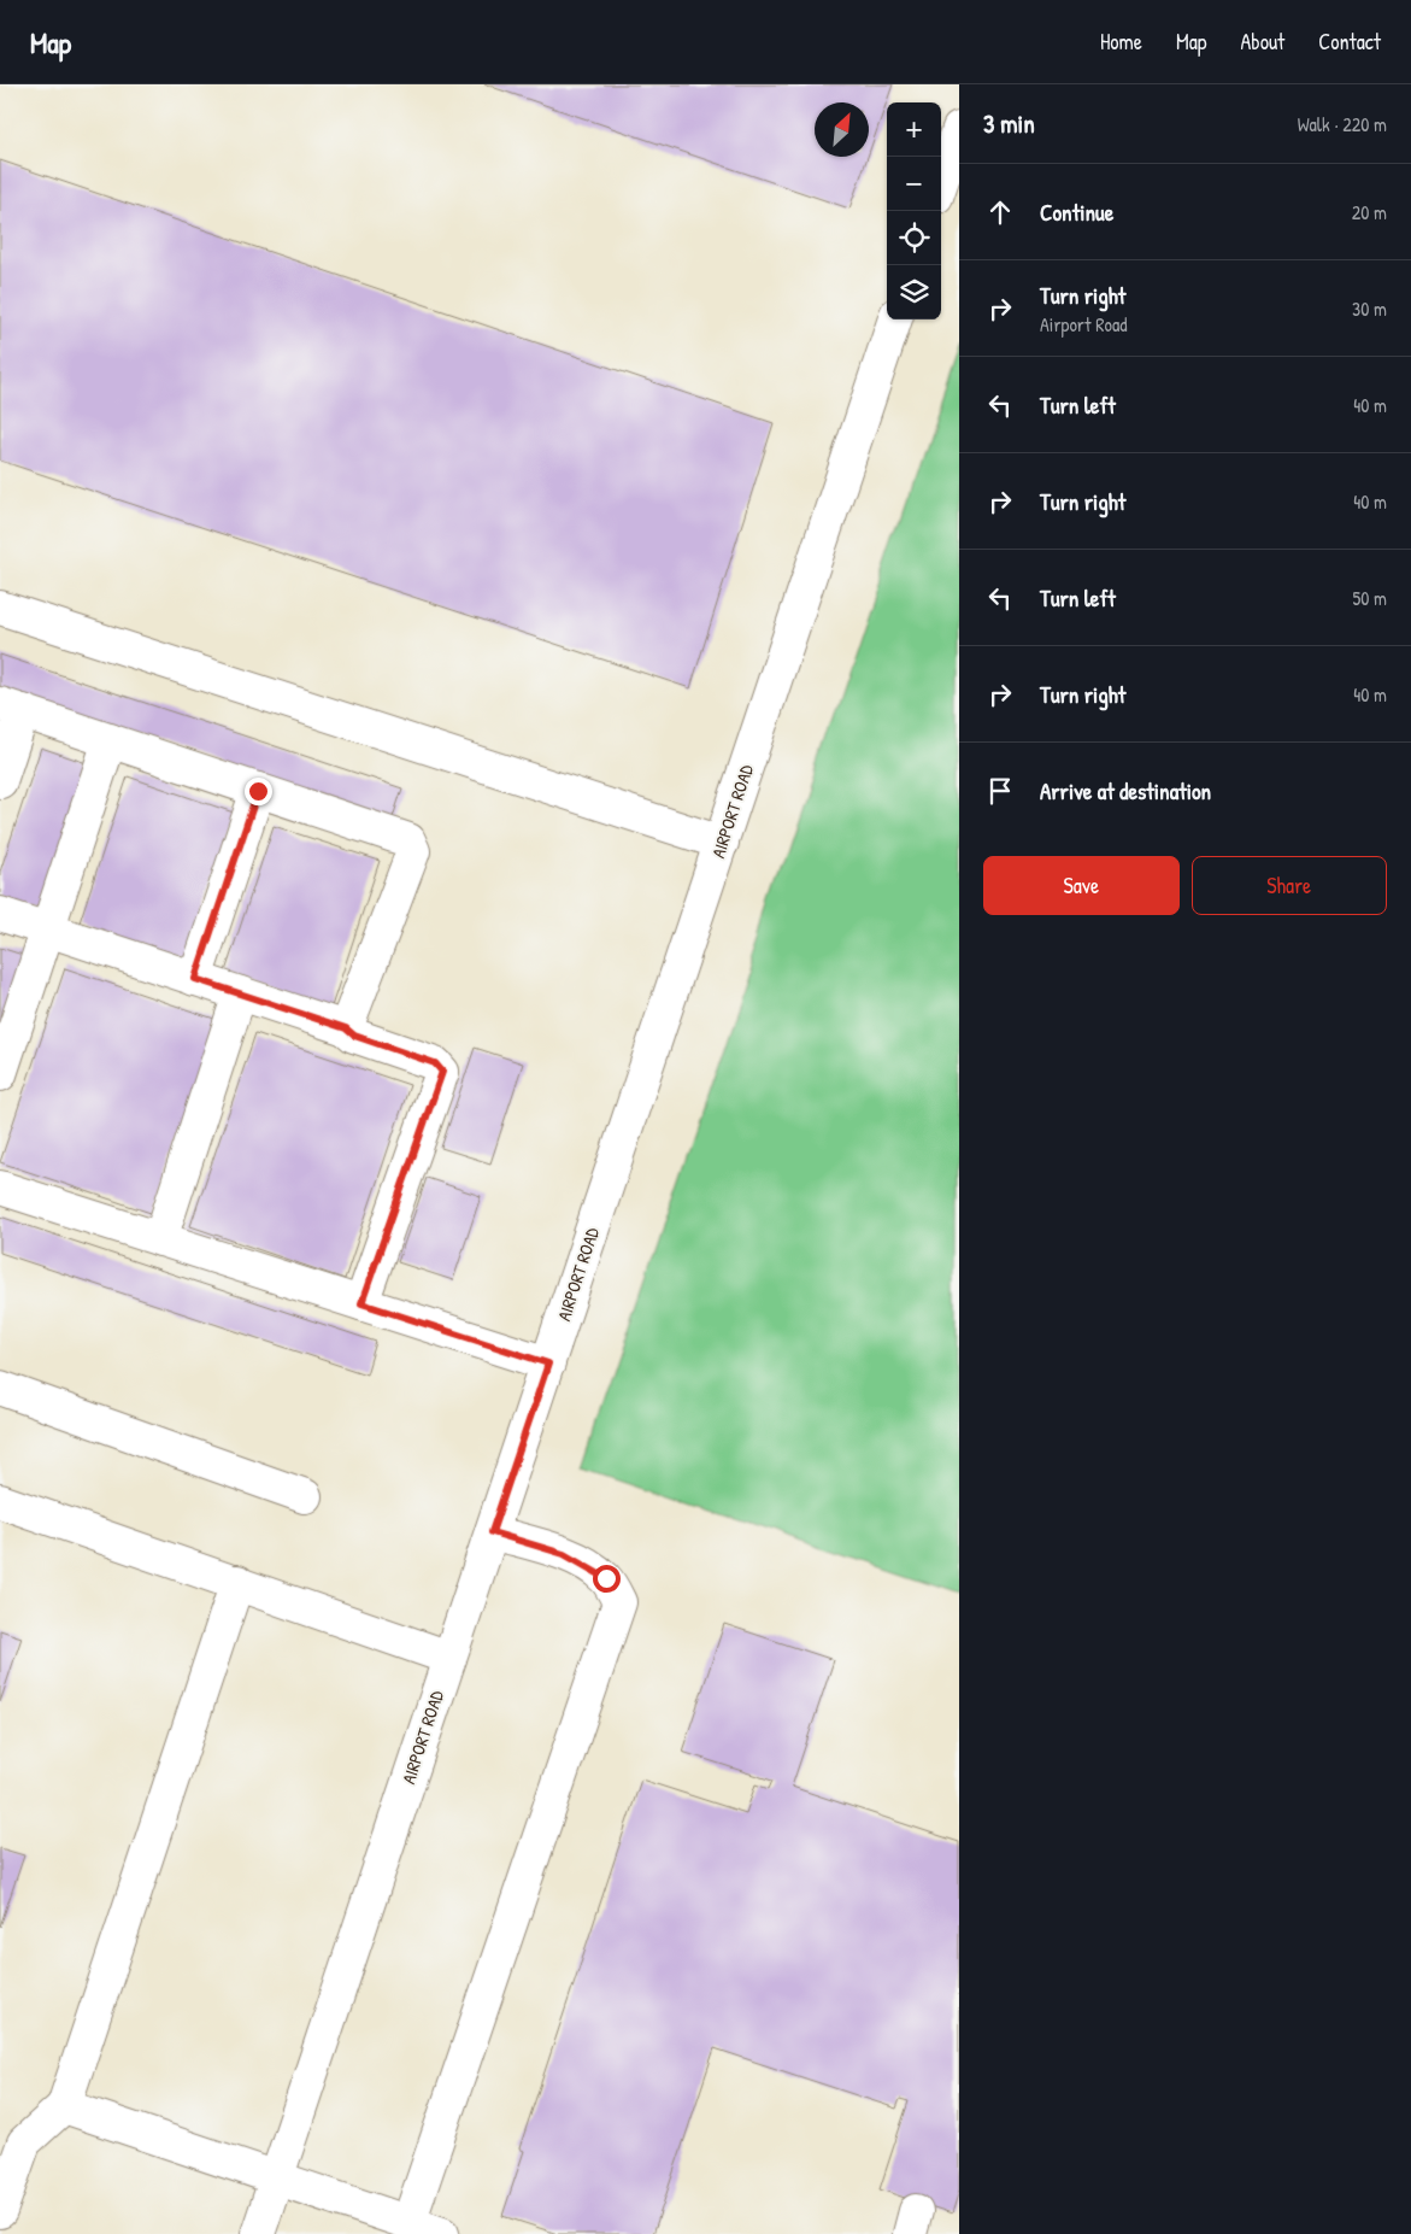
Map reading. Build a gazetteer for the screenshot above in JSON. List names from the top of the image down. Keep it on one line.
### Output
{"streets":{"street":["AIRPORT ROAD"]},"north":"top right","page":{"header":"Map","nav":["Home","Map","About","Contact"],"heading":["3 min","Walk · 220 m"],"map_buttons":["+","−"],"list":[["Continue","20 m"],["Turn right","Airport Road","30 m"],["Turn left","40 m"],["Turn right","40 m"],["Turn left","50 m"],["Turn right","40 m"],"Arrive at destination"],"buttons":["Save","Share"]}}
